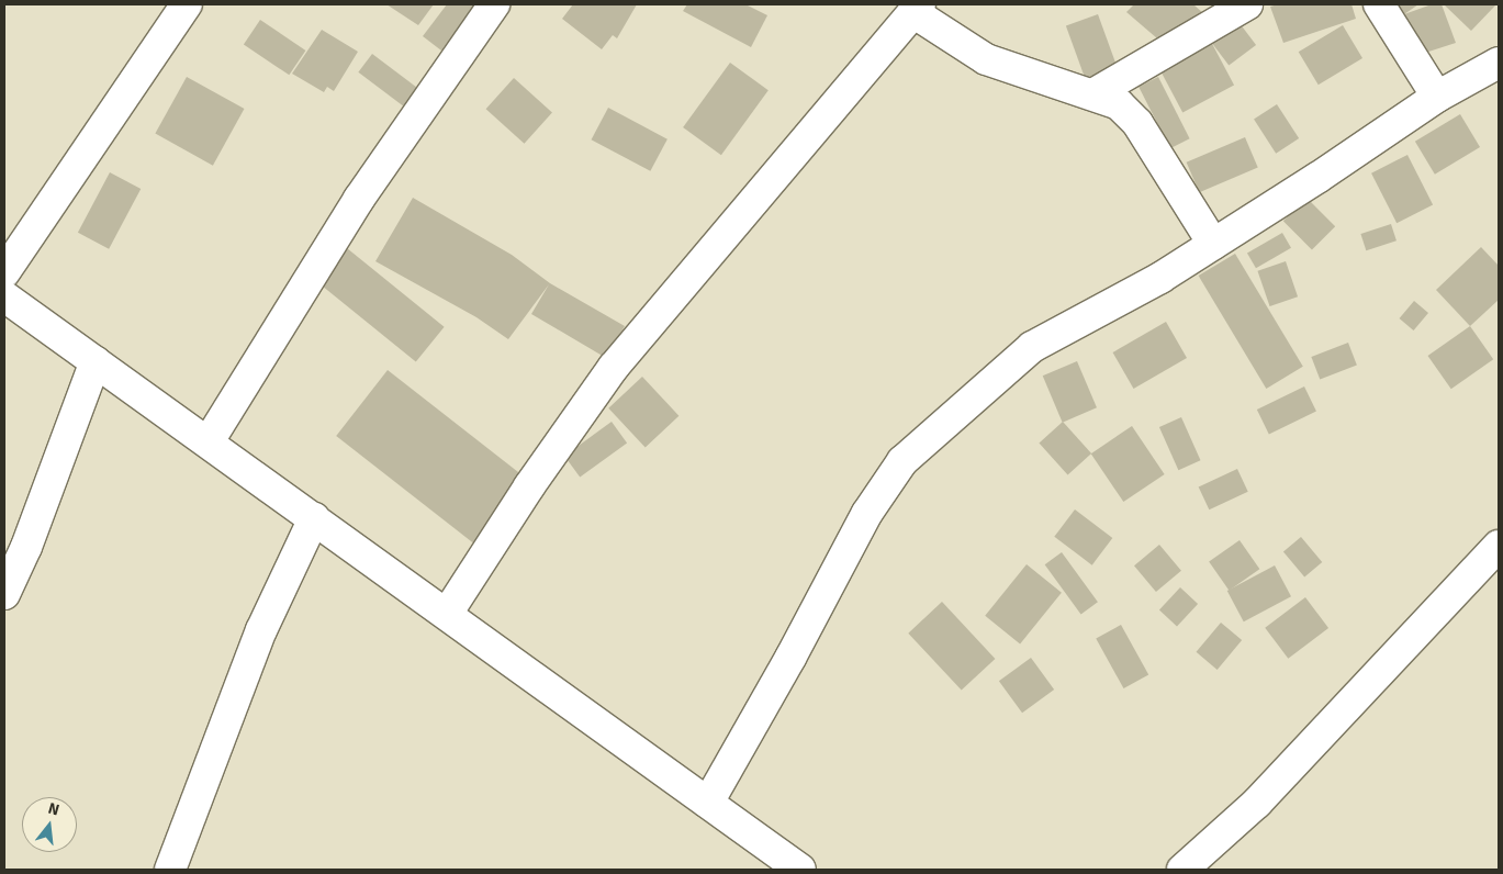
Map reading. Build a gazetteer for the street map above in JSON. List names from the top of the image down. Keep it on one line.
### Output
{"north":"top"}
